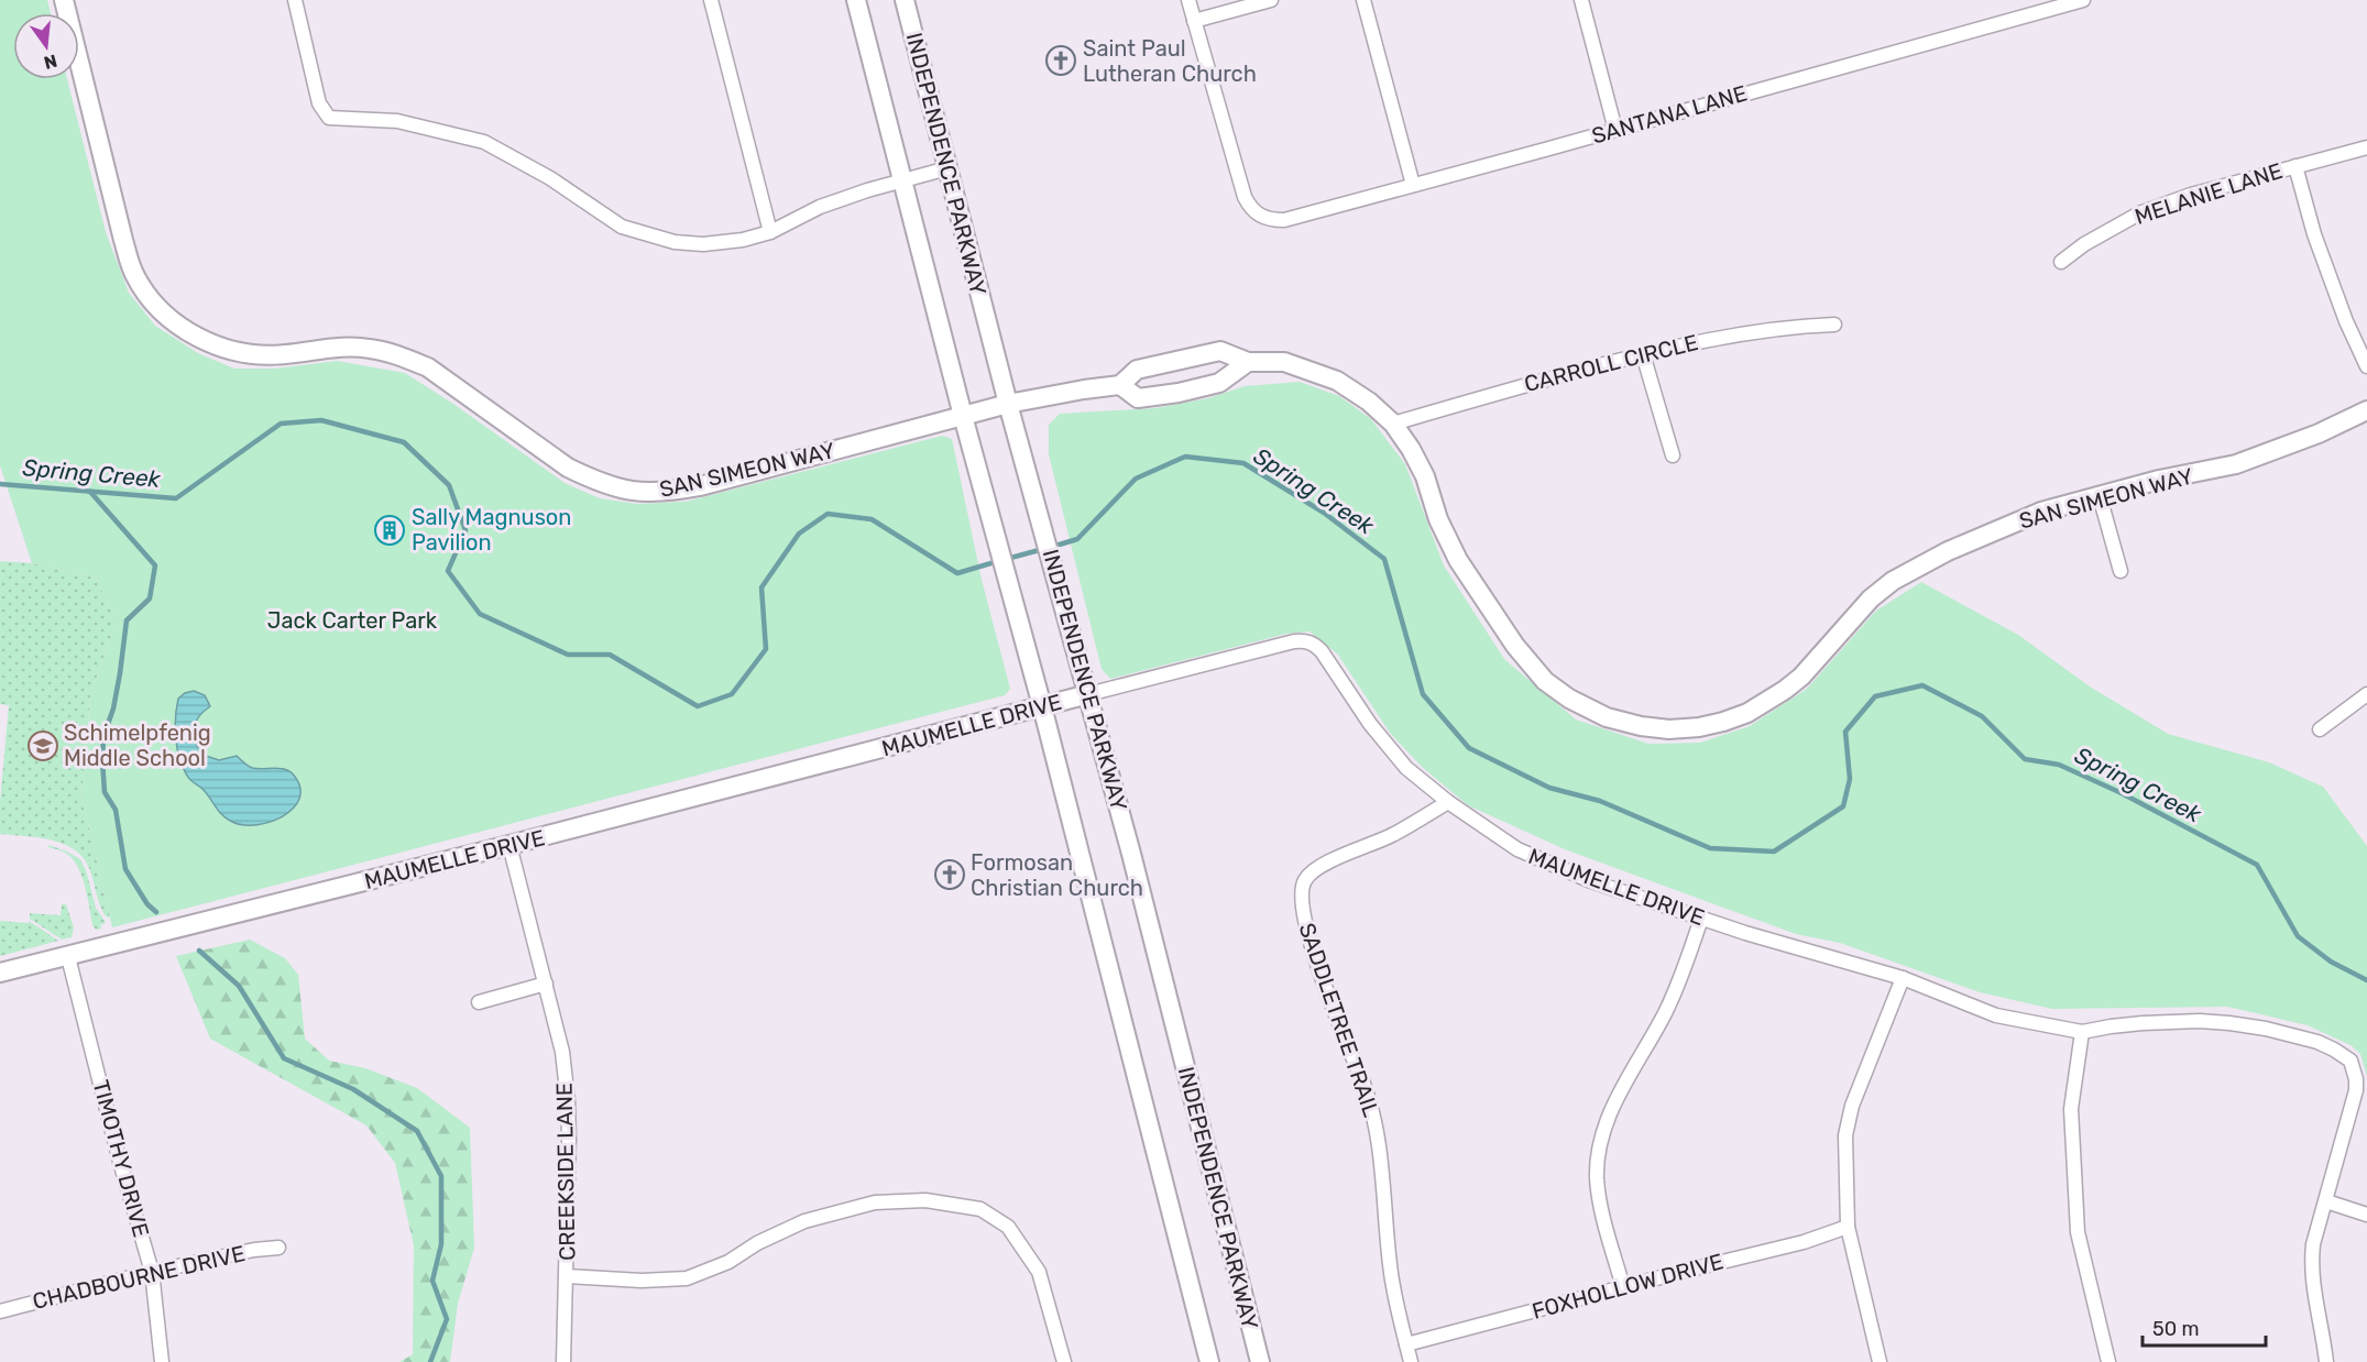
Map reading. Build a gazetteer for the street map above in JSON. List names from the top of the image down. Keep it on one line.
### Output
{"streets":{"street":["SANTANA LANE","INDEPENDENCE PARKWAY","MELANIE LANE","CARROLL CIRCLE","SAN SIMEON WAY","MAUMELLE DRIVE","SADDLETREE TRAIL","TIMOTHY DRIVE","CREEKSIDE LANE","CHADBOURNE DRIVE","FOXHOLLOW DRIVE"]},"crossings":[["INDEPENDENCE PARKWAY","SAN SIMEON WAY"],["INDEPENDENCE PARKWAY","MAUMELLE DRIVE"],["CARROLL CIRCLE","SAN SIMEON WAY"],["MAUMELLE DRIVE","SADDLETREE TRAIL"],["MAUMELLE DRIVE","TIMOTHY DRIVE"],["MAUMELLE DRIVE","CREEKSIDE LANE"],["SADDLETREE TRAIL","FOXHOLLOW DRIVE"],["TIMOTHY DRIVE","CHADBOURNE DRIVE"]],"water":["Spring Creek"],"parks":["Jack Carter Park"],"places":{"church":["Saint Paul Lutheran Church","Formosan Christian Church"],"building":["Sally Magnuson Pavilion"],"school or university":["Schimelpfenig Middle School"]},"scale_bar":"50 m","north":"bottom"}
